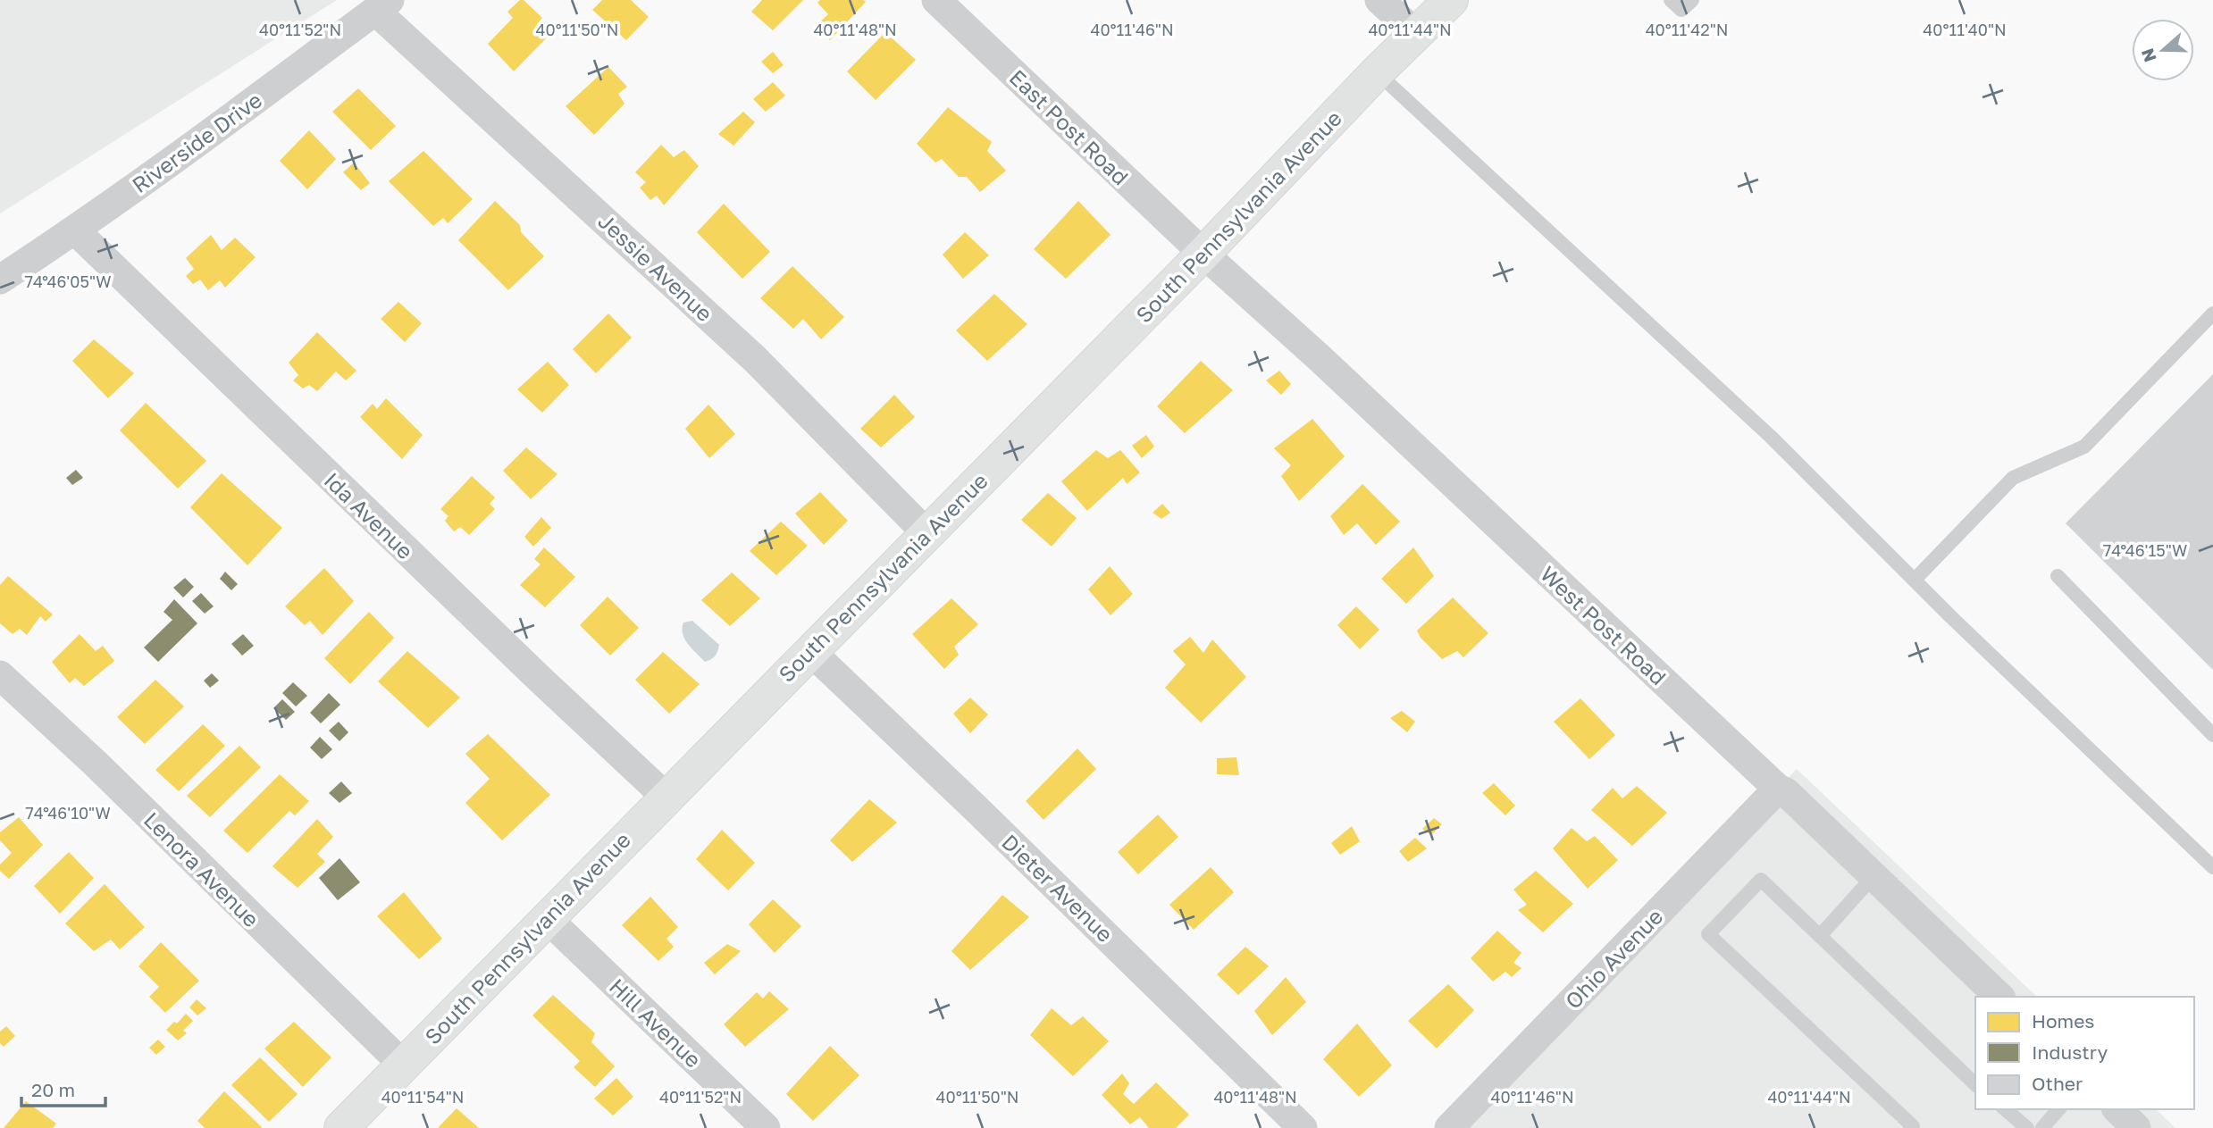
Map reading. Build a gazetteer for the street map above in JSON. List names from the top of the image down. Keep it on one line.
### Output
{"streets":{"main road":["South Pennsylvania Avenue"],"street":["East Post Road","Riverside Drive","Jessie Avenue","Ida Avenue","West Post Road","Lenora Avenue","Dieter Avenue","Ohio Avenue","Hill Avenue"]},"crossings":[["East Post Road","South Pennsylvania Avenue"],["East Post Road","West Post Road"],["Riverside Drive","Jessie Avenue"],["Riverside Drive","Ida Avenue"],["South Pennsylvania Avenue","Jessie Avenue"],["South Pennsylvania Avenue","Ida Avenue"],["South Pennsylvania Avenue","West Post Road"],["South Pennsylvania Avenue","Lenora Avenue"],["South Pennsylvania Avenue","Dieter Avenue"],["South Pennsylvania Avenue","Hill Avenue"],["West Post Road","Ohio Avenue"]],"legend":["Homes","Industry","Other"],"scale_bar":"20 m","north":"left","coordinates":["40°11'52\"N","40°11'50\"N","40°11'48\"N","40°11'46\"N","40°11'44\"N","40°11'42\"N","40°11'40\"N","74°46'05\"W","74°46'15\"W","74°46'10\"W","40°11'54\"N"]}
